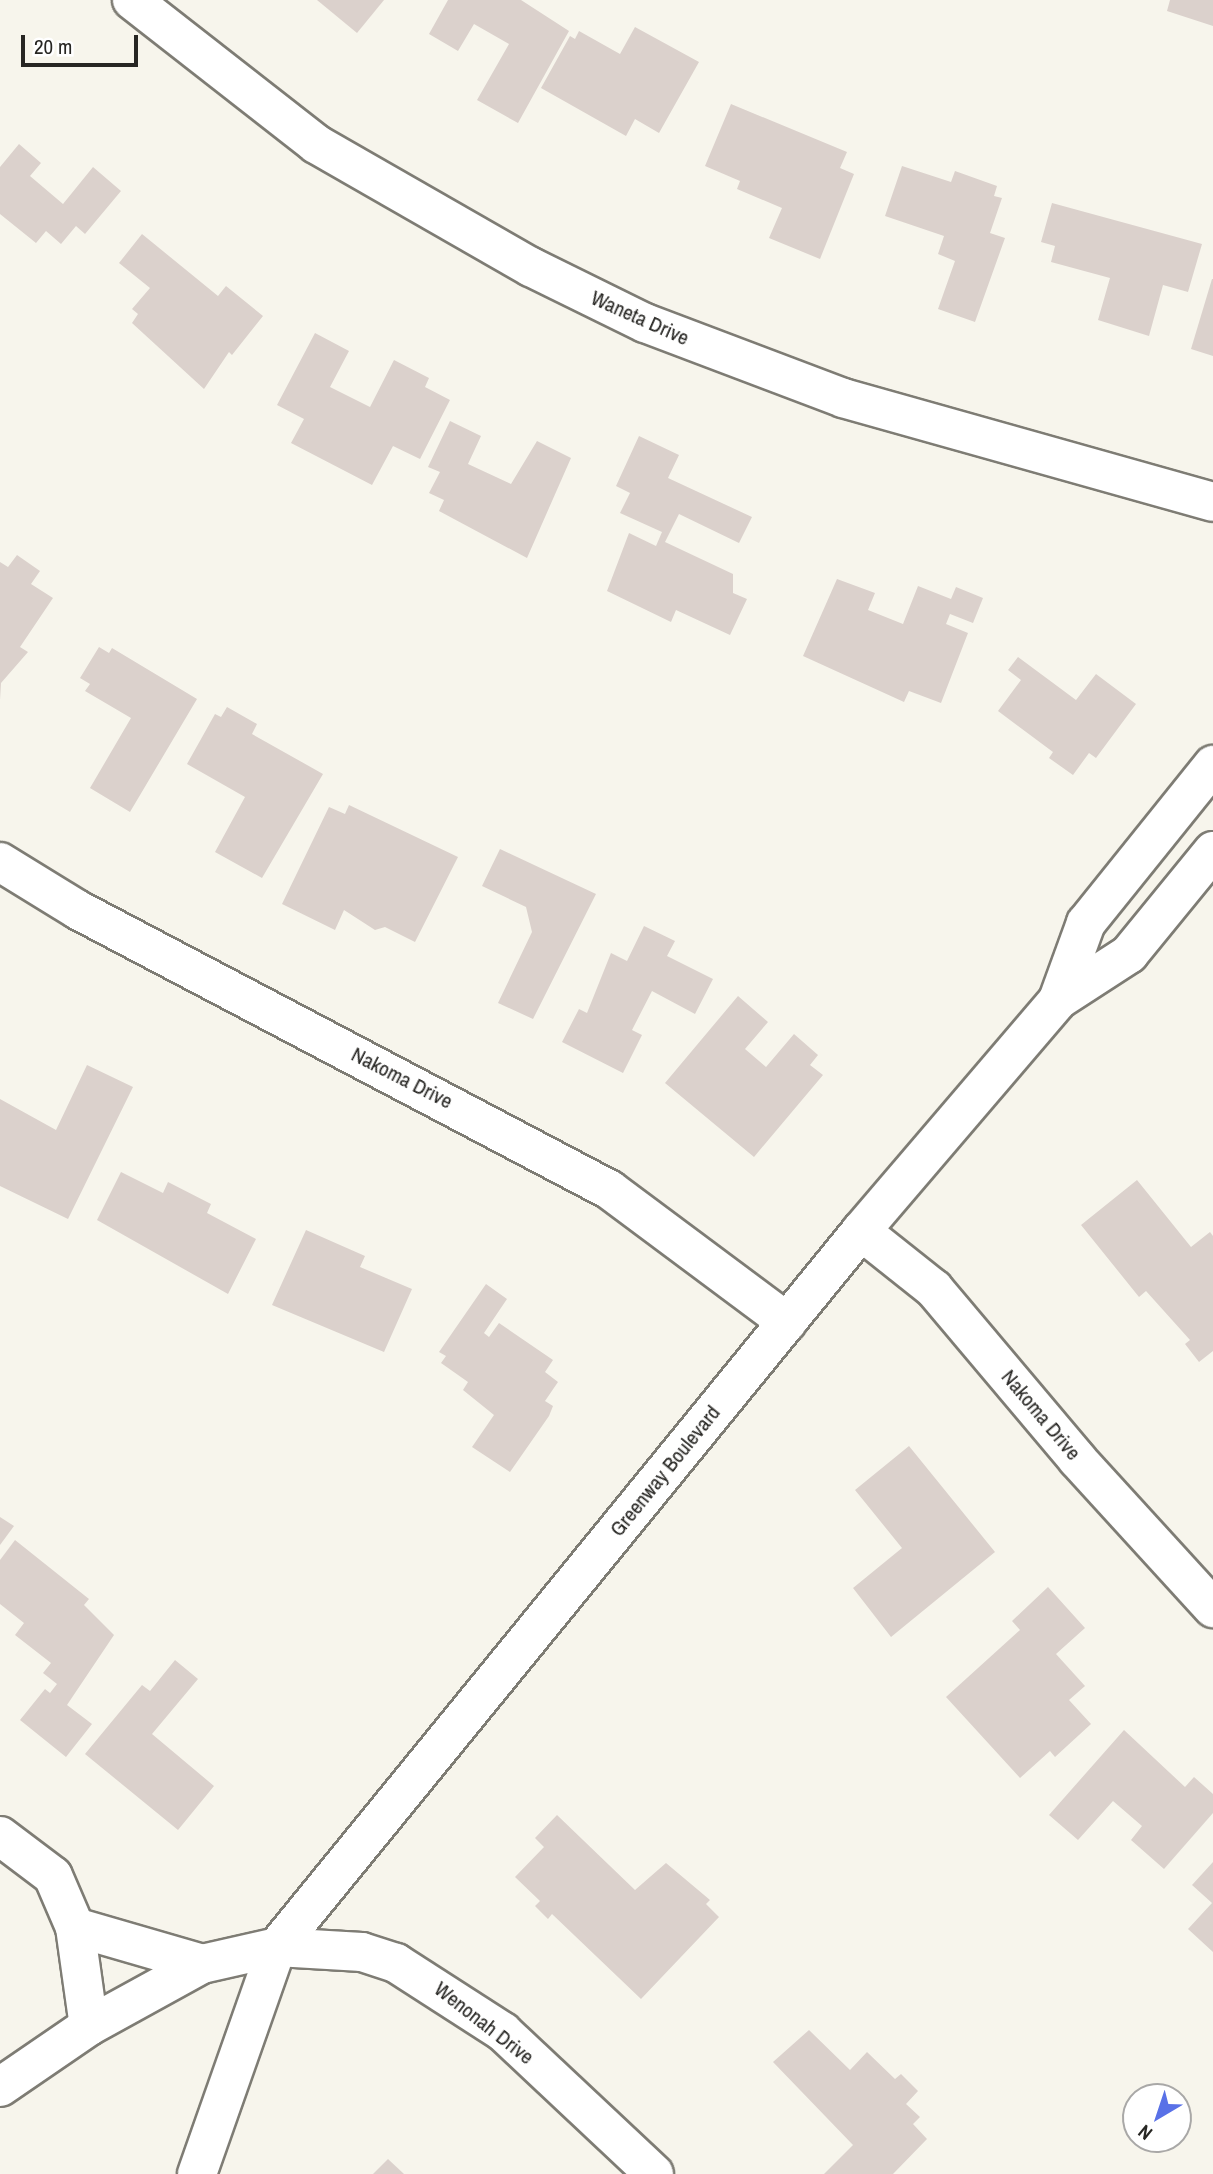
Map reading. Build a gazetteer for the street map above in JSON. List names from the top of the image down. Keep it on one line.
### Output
{"streets":{"street":["Waneta Drive","Nakoma Drive","Greenway Boulevard","Wenonah Drive"]},"crossings":[["Nakoma Drive","Greenway Boulevard"],["Greenway Boulevard","Wenonah Drive"]],"scale_bar":"20 m","north":"bottom left"}
